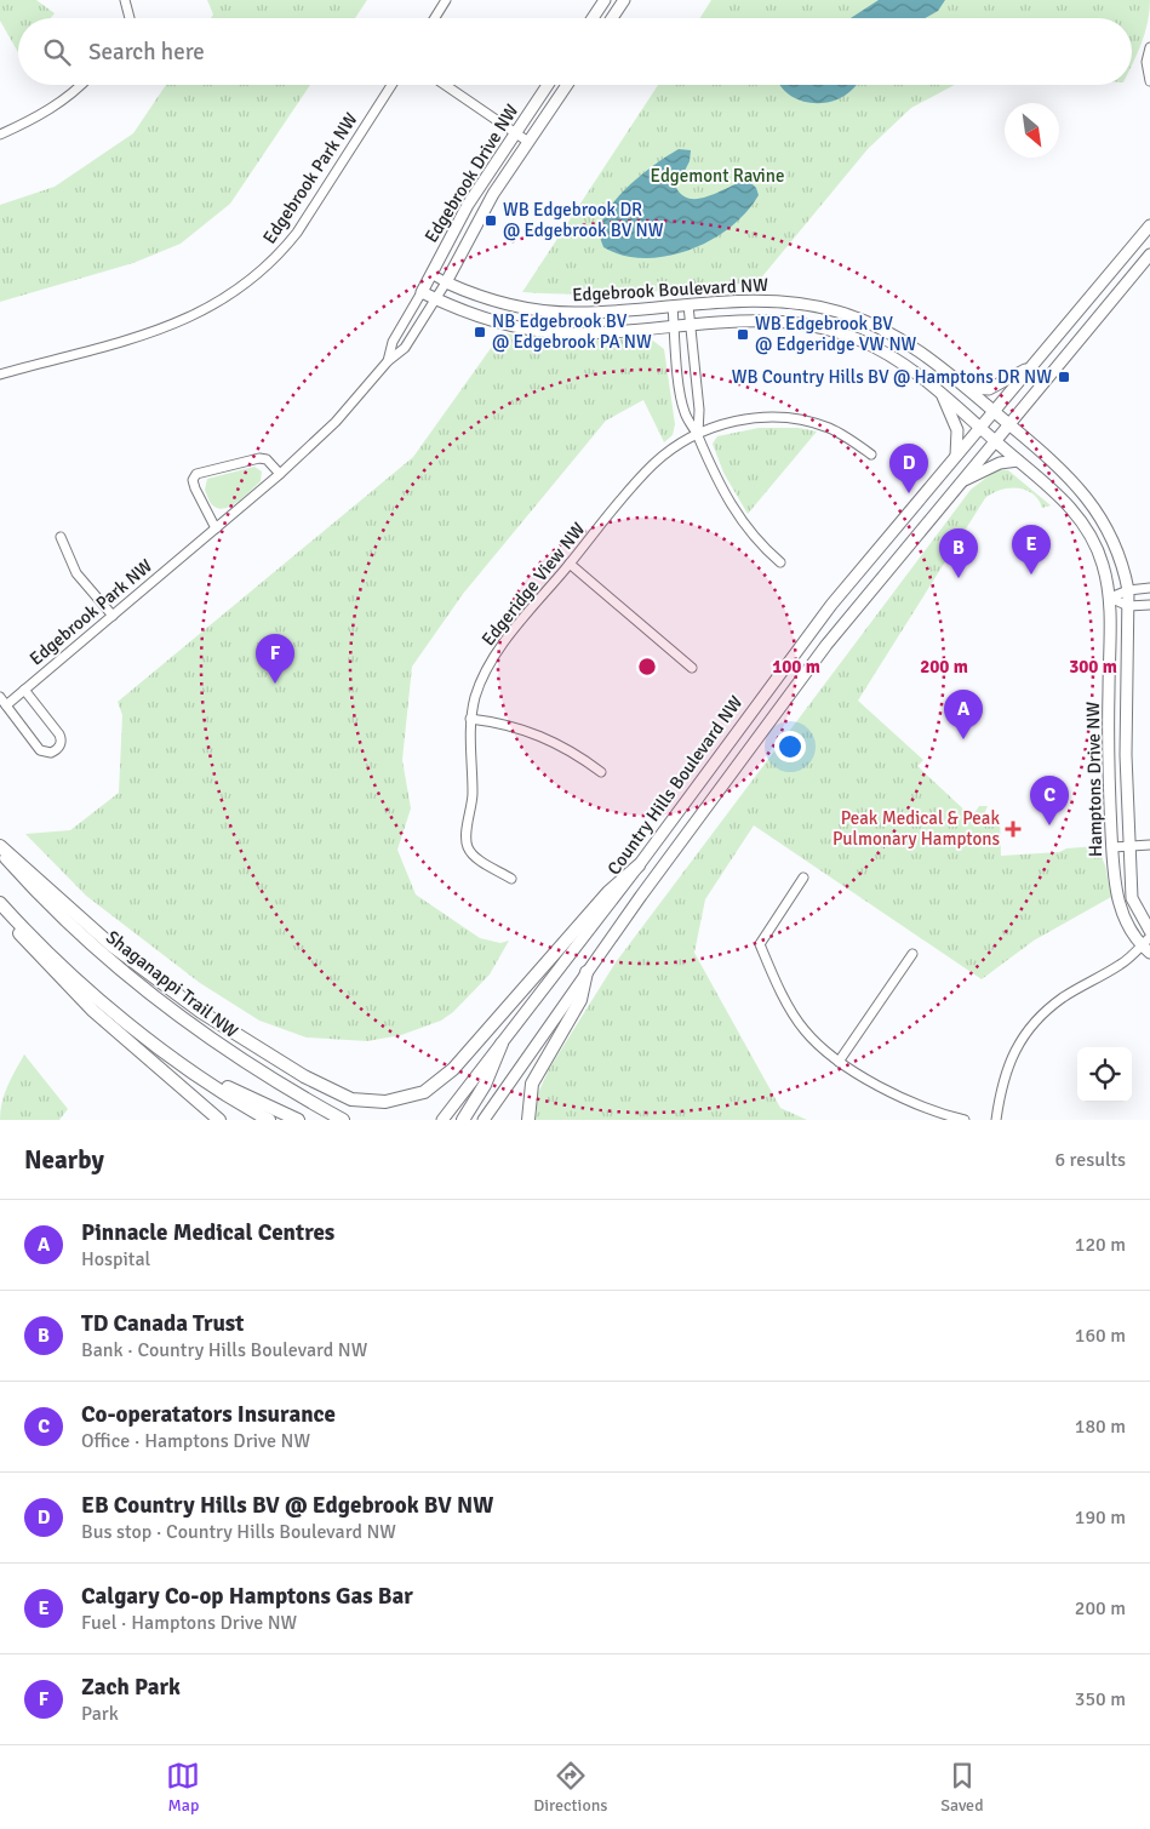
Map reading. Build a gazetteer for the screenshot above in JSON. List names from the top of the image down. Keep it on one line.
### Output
{"streets":{"main road":["Shaganappi Trail NW"],"street":["Edgebrook Drive NW","Edgebrook Park NW","Edgebrook Boulevard NW","Edgeridge View NW","Hamptons Drive NW","Country Hills Boulevard NW"]},"crossings":[["Edgebrook Drive NW","Edgebrook Park NW"],["Edgebrook Drive NW","Edgebrook Boulevard NW"],["Edgebrook Park NW","Edgebrook Boulevard NW"],["Edgebrook Boulevard NW","Hamptons Drive NW"],["Edgebrook Boulevard NW","Country Hills Boulevard NW"],["Hamptons Drive NW","Country Hills Boulevard NW"]],"parks":["Edgemont Ravine"],"places":{"transit":["WB Edgebrook DR @ Edgebrook BV NW","NB Edgebrook BV @ Edgebrook PA NW","WB Edgebrook BV @ Edgeridge VW NW","WB Country Hills BV @ Hamptons DR NW"],"health":["Peak Medical & Peak Pulmonary Hamptons"]},"north":"bottom right","page":{"search":"Search here","pins":["D","E","B","F","A","C"],"heading":["Nearby","6 results"],"list":[{"mark":"A","name":"Pinnacle Medical Centres","note":"Hospital","value":"120 m"},{"mark":"B","name":"TD Canada Trust","note":"Bank · Country Hills Boulevard NW","value":"160 m"},{"mark":"C","name":"Co-operatators Insurance","note":"Office · Hamptons Drive NW","value":"180 m"},{"mark":"D","name":"EB Country Hills BV @ Edgebrook BV NW","note":"Bus stop · Country Hills Boulevard NW","value":"190 m"},{"mark":"E","name":"Calgary Co-op Hamptons Gas Bar","note":"Fuel · Hamptons Drive NW","value":"200 m"},{"mark":"F","name":"Zach Park","note":"Park","value":"350 m"}],"nav":["Map","Directions","Saved"]},"rings":["100 m","200 m","300 m"]}
